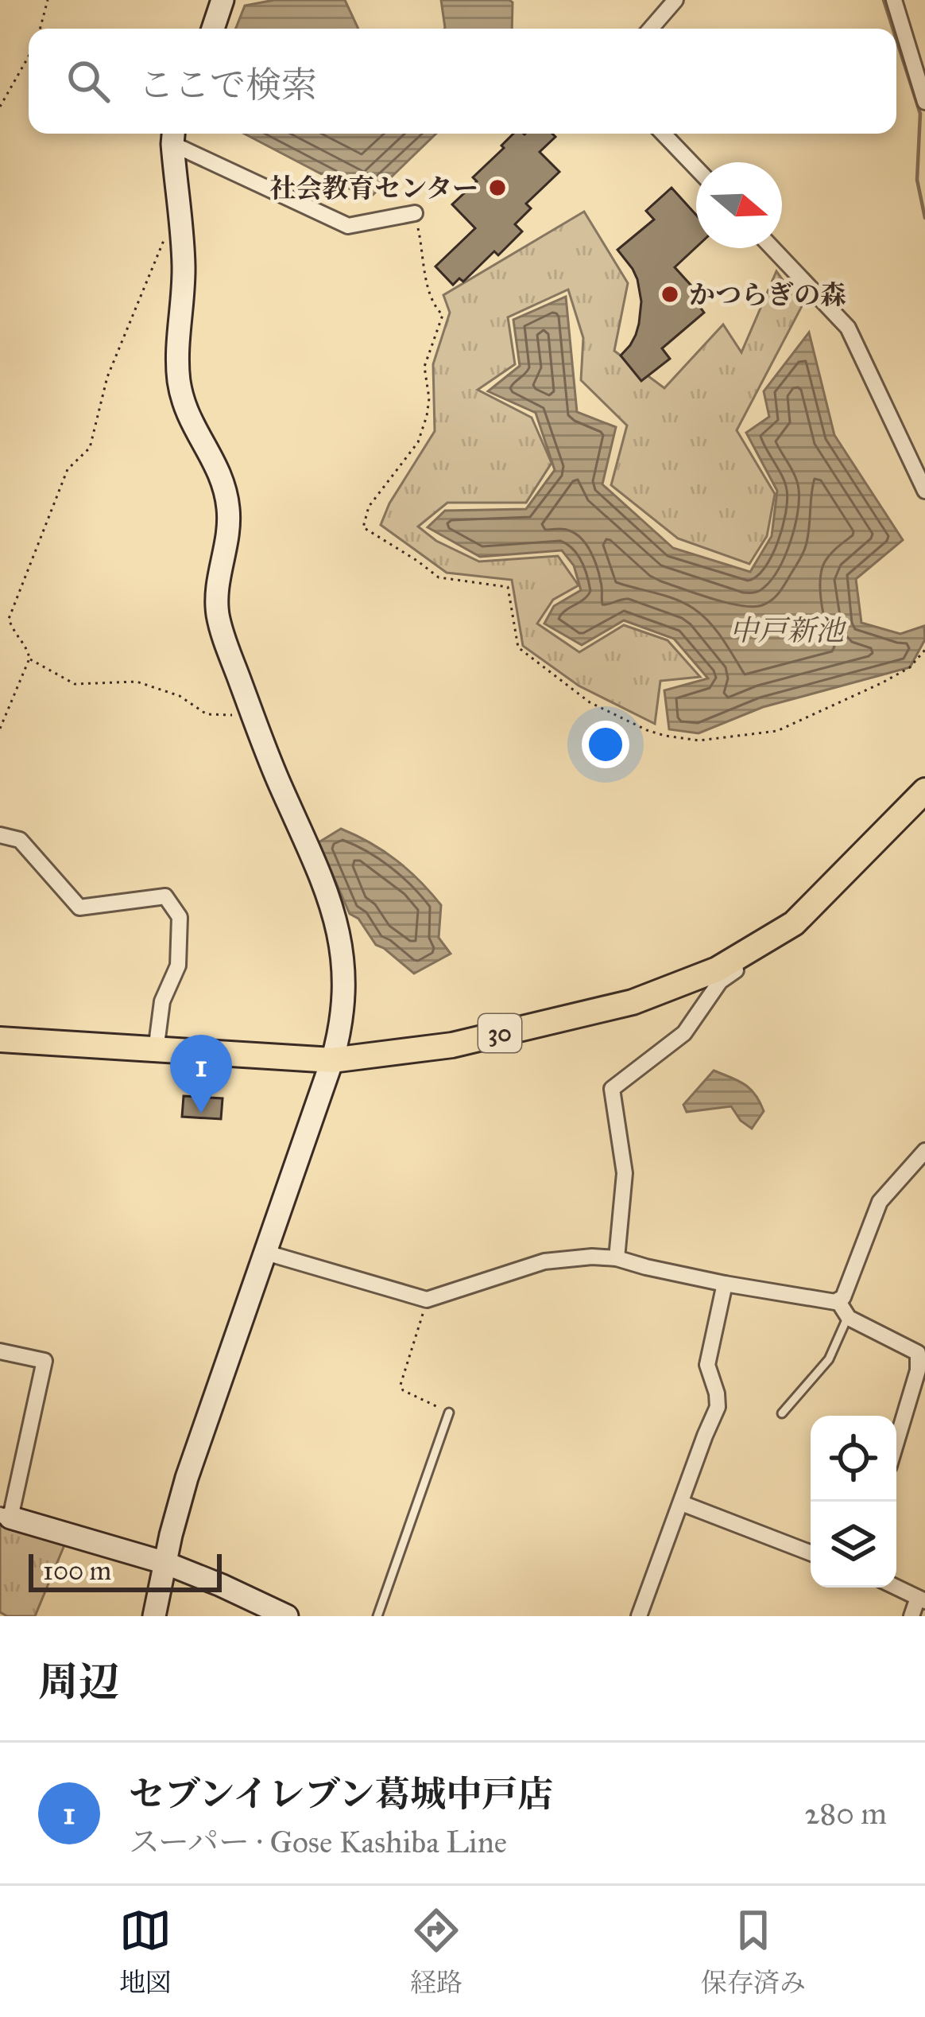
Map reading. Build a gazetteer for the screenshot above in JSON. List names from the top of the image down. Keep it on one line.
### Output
{"streets":{"main road":["30"]},"water":["中戸新池"],"places":["社会教育センター","かつらぎの森"],"scale_bar":"100 m","north":"right","page":{"search":"ここで検索","pins":"1","scale":"100 m","heading":"周辺","list":[{"mark":"1","name":"セブンイレブン葛城中戸店","note":"スーパー · Gose Kashiba Line","value":"280 m"}],"nav":["地図","経路","保存済み"]}}
